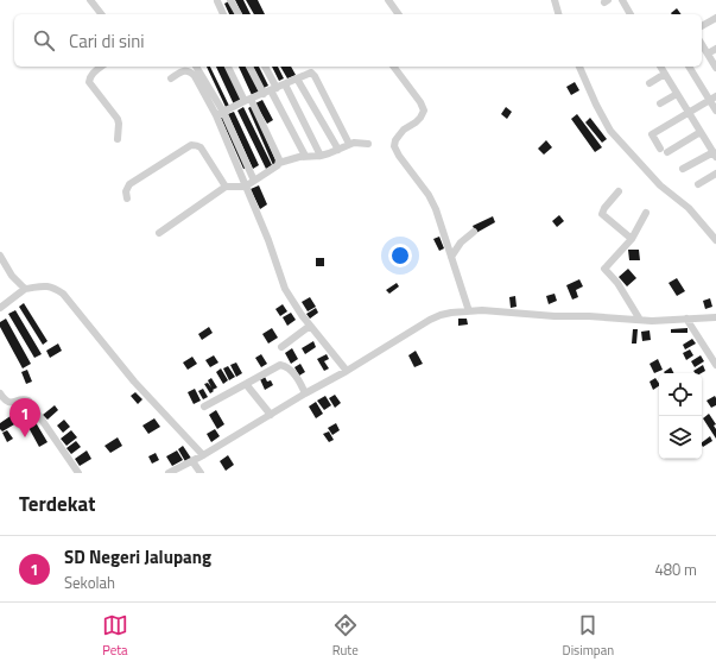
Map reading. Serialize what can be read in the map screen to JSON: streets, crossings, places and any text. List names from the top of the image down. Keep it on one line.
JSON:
{"page":{"search":"Cari di sini","pins":"1","heading":"Terdekat","list":[{"mark":"1","name":"SD Negeri Jalupang","note":"Sekolah","value":"480 m"}],"nav":["Peta","Rute","Disimpan"]}}
